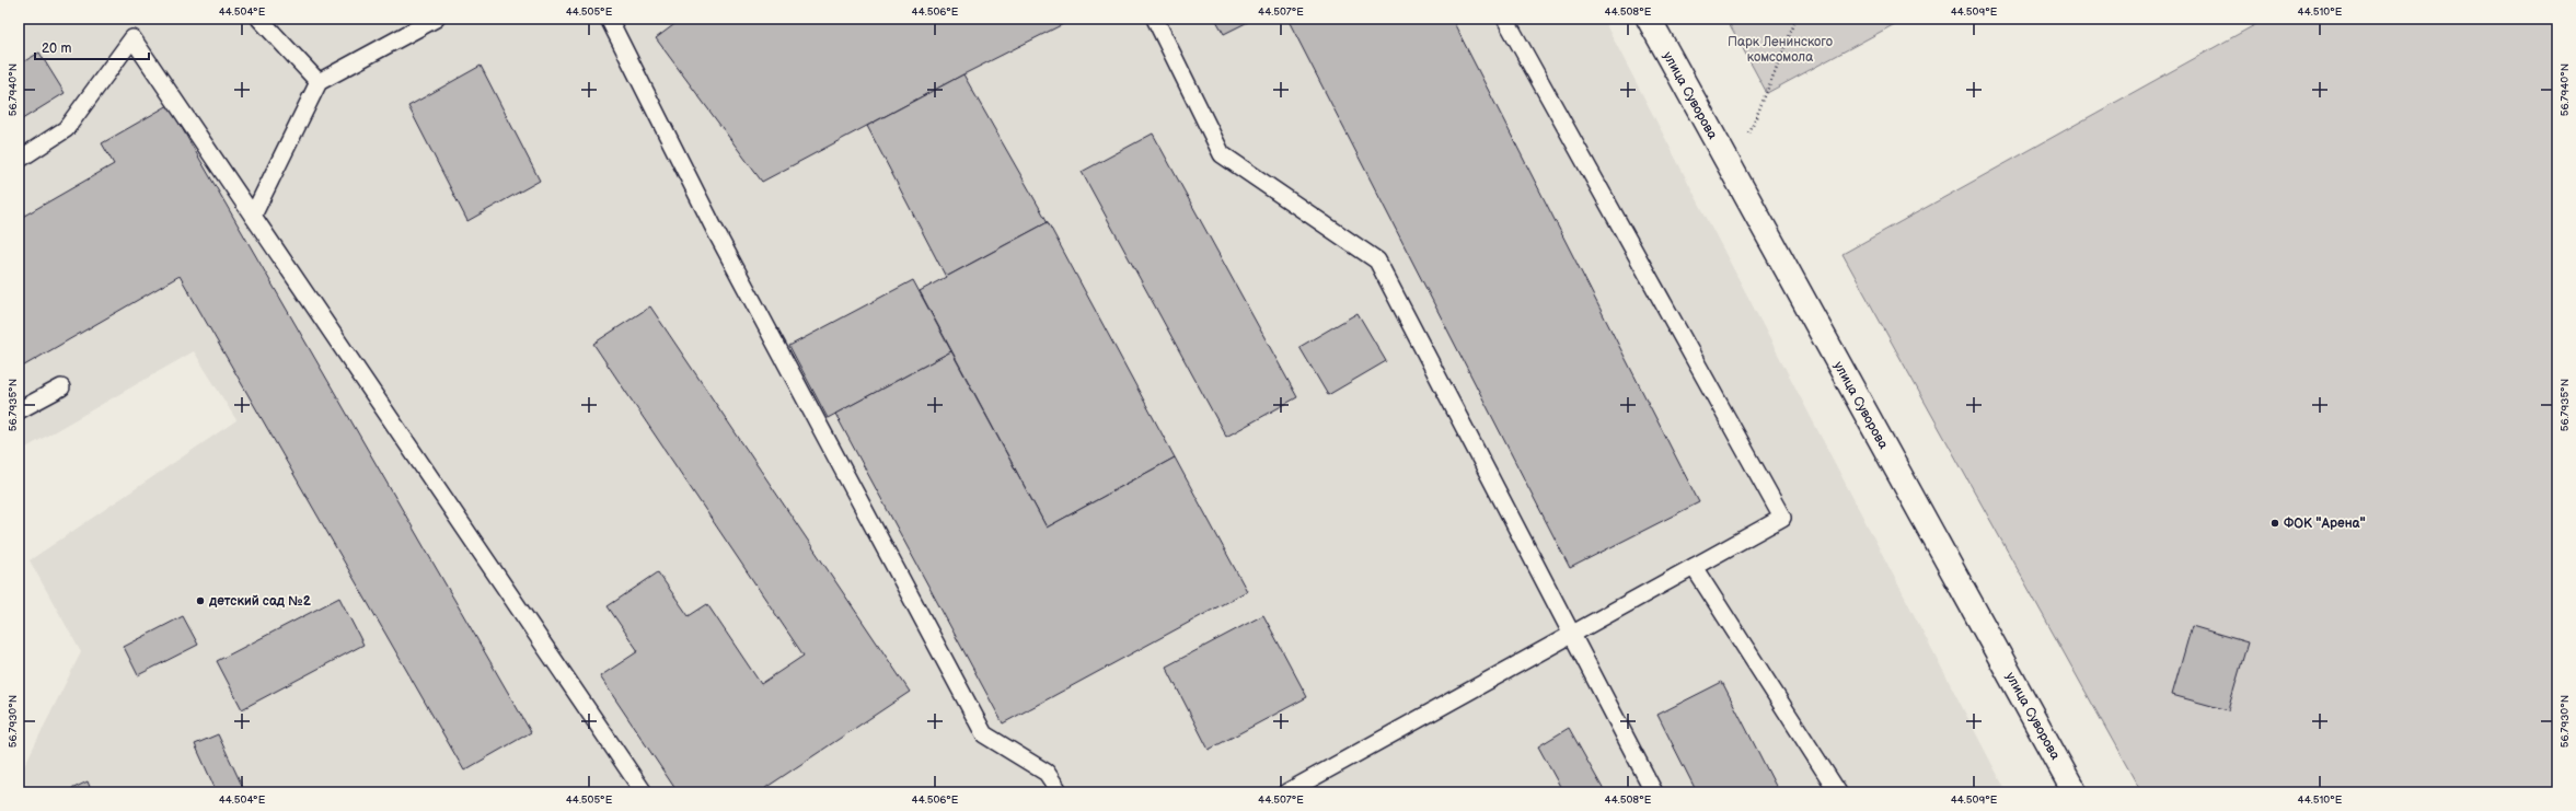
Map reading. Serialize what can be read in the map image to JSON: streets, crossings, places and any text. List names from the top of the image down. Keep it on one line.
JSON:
{"streets":{"street":["улица Суворова"]},"parks":["Парк Ленинского комсомола"],"places":["ФОК \"Арена\"","детский сад №2"],"scale_bar":"20 m","coordinates":["44.504°E","44.505°E","44.506°E","44.507°E","44.508°E","44.509°E","44.510°E","56.7940°N","56.7935°N","56.7930°N"]}
